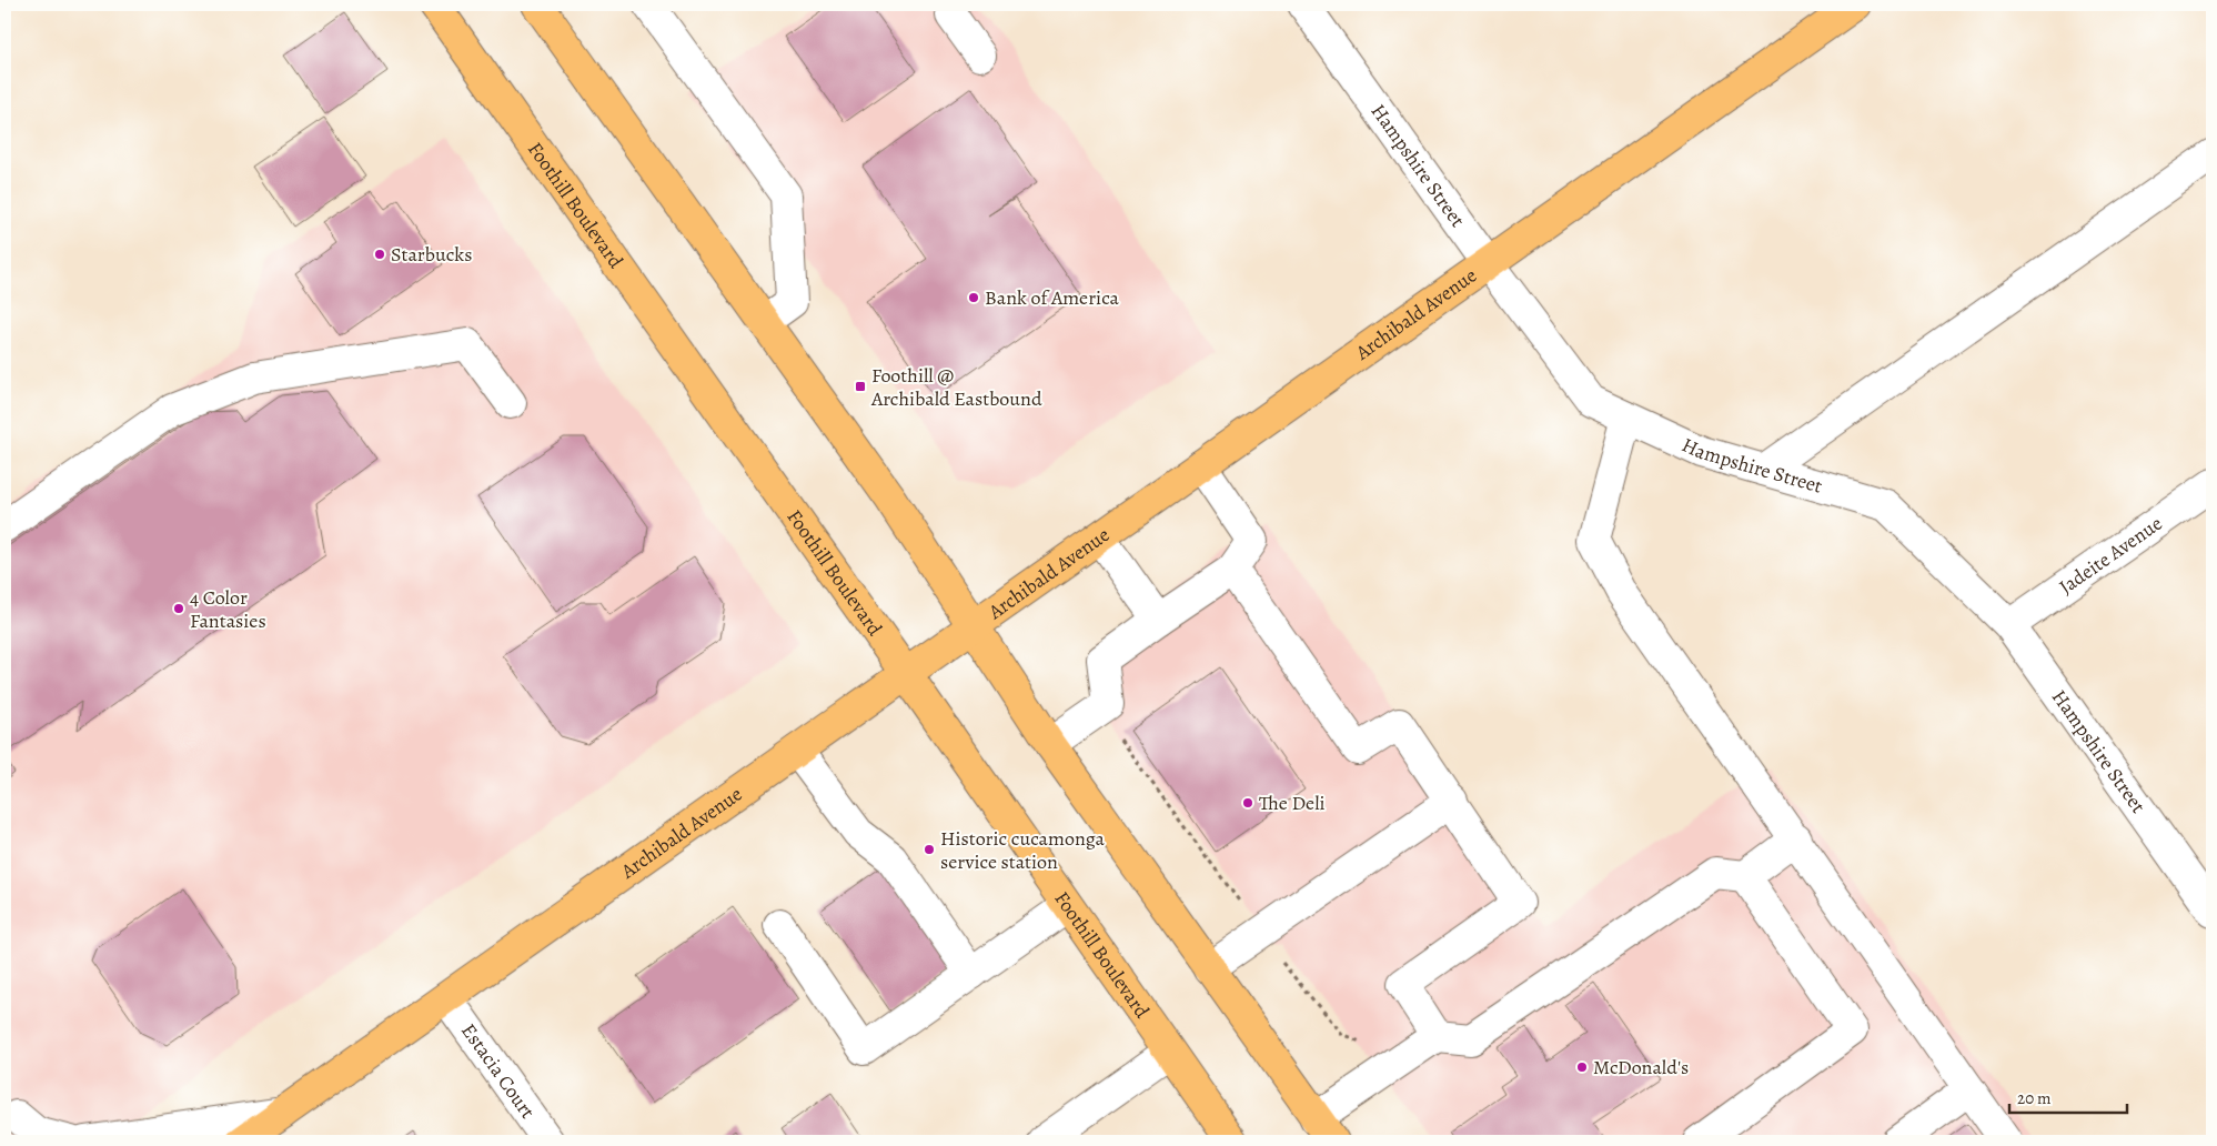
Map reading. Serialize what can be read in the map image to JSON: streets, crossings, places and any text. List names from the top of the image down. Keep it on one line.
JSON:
{"streets":{"main road":["Foothill Boulevard","Archibald Avenue"],"street":["Hampshire Street","Jadeite Avenue","Estacia Court"]},"crossings":[["Hampshire Street","Archibald Avenue"],["Hampshire Street","Jadeite Avenue"],["Foothill Boulevard","Archibald Avenue"],["Archibald Avenue","Estacia Court"]],"places":{"other":["Starbucks","Bank of America","4 Color Fantasies","The Deli","Historic cucamonga service station","McDonald's"],"transit":["Foothill @ Archibald Eastbound"]},"scale_bar":"20 m"}
